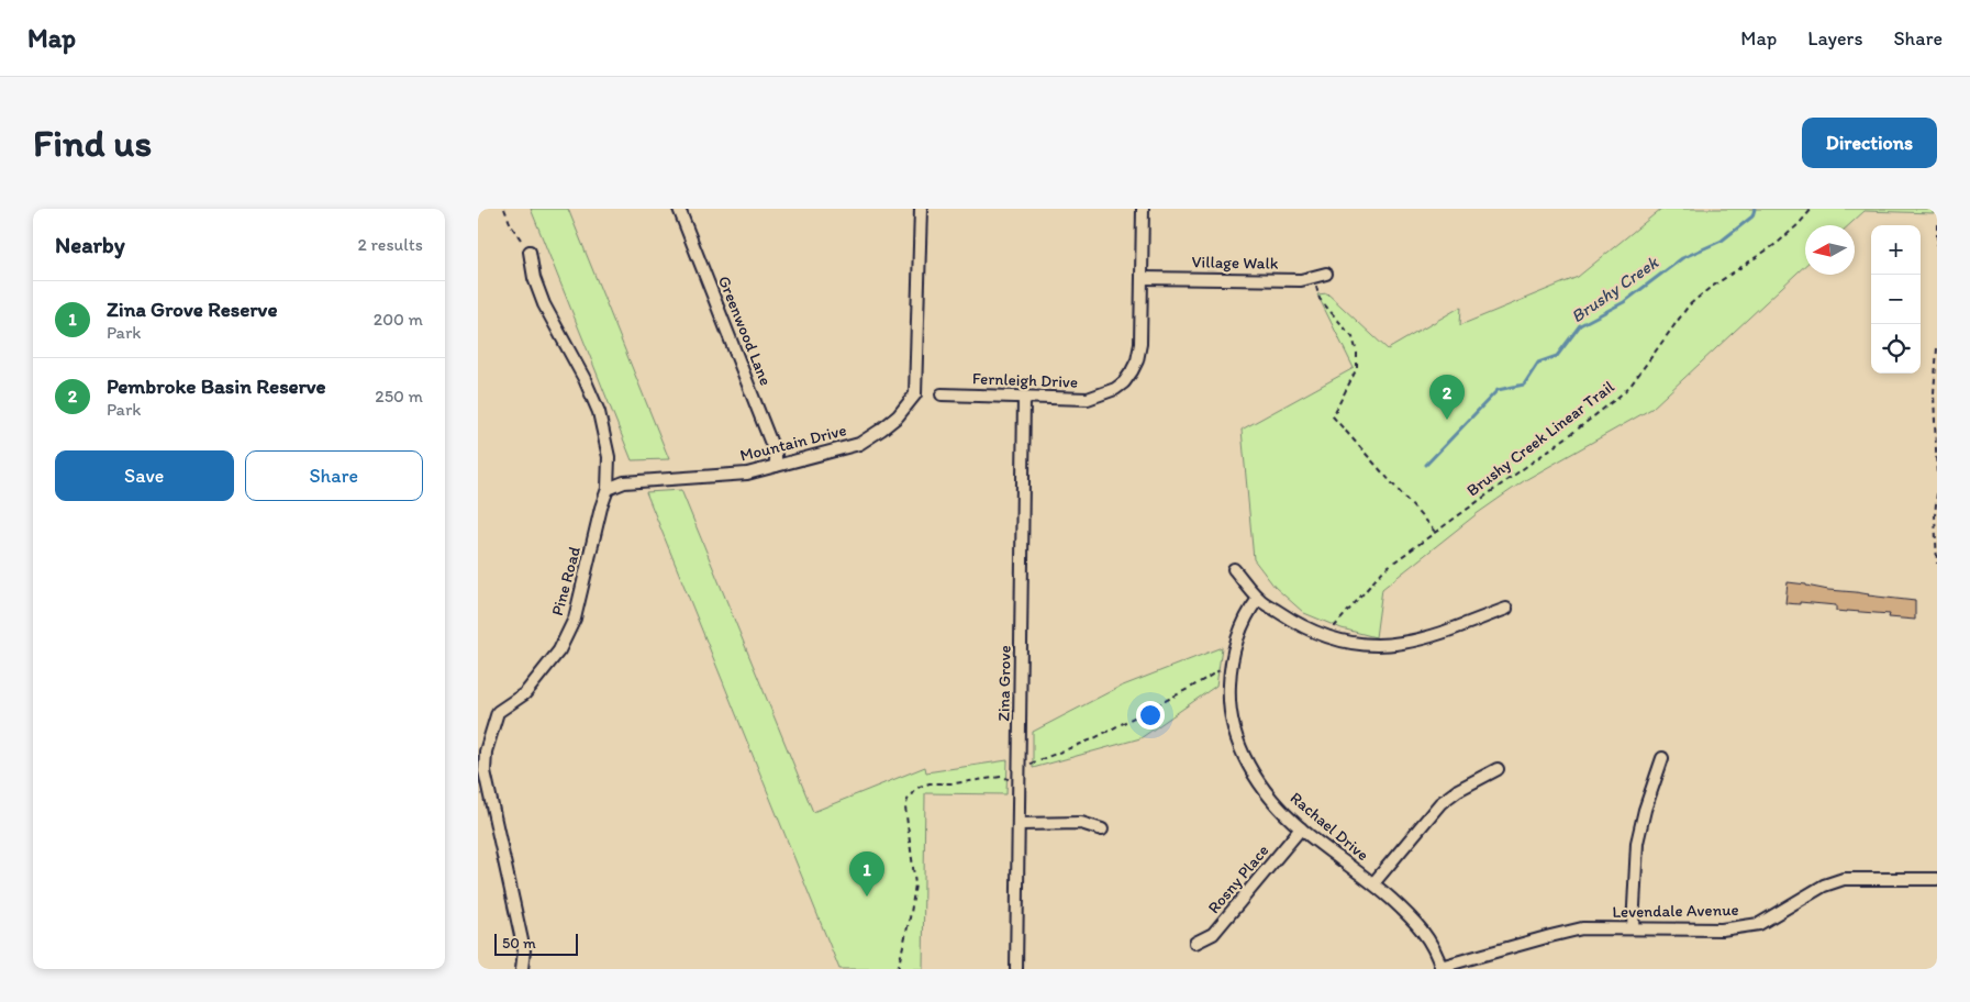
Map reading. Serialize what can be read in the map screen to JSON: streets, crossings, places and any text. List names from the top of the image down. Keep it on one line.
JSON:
{"streets":{"street":["Village Walk","Greenwood Lane","Fernleigh Drive","Mountain Drive","Pine Road","Zina Grove","Rachael Drive","Rosny Place","Levendale Avenue"],"path":["Brushy Creek Linear Trail"]},"crossings":[["Village Walk","Fernleigh Drive"],["Greenwood Lane","Mountain Drive"],["Fernleigh Drive","Zina Grove"],["Mountain Drive","Pine Road"],["Rachael Drive","Rosny Place"],["Rachael Drive","Levendale Avenue"]],"water":["Brushy Creek"],"scale_bar":"50 m","north":"left","page":{"header":"Map","nav":["Map","Layers","Share"],"buttons":["Directions",["Save","Share"]],"title":"Find us","heading":["Nearby","2 results"],"map_buttons":["+","−"],"list":[{"mark":"1","name":"Zina Grove Reserve","note":"Park","value":"200 m"},{"mark":"2","name":"Pembroke Basin Reserve","note":"Park","value":"250 m"}],"pins":["2","1"],"scale":"50 m"}}
